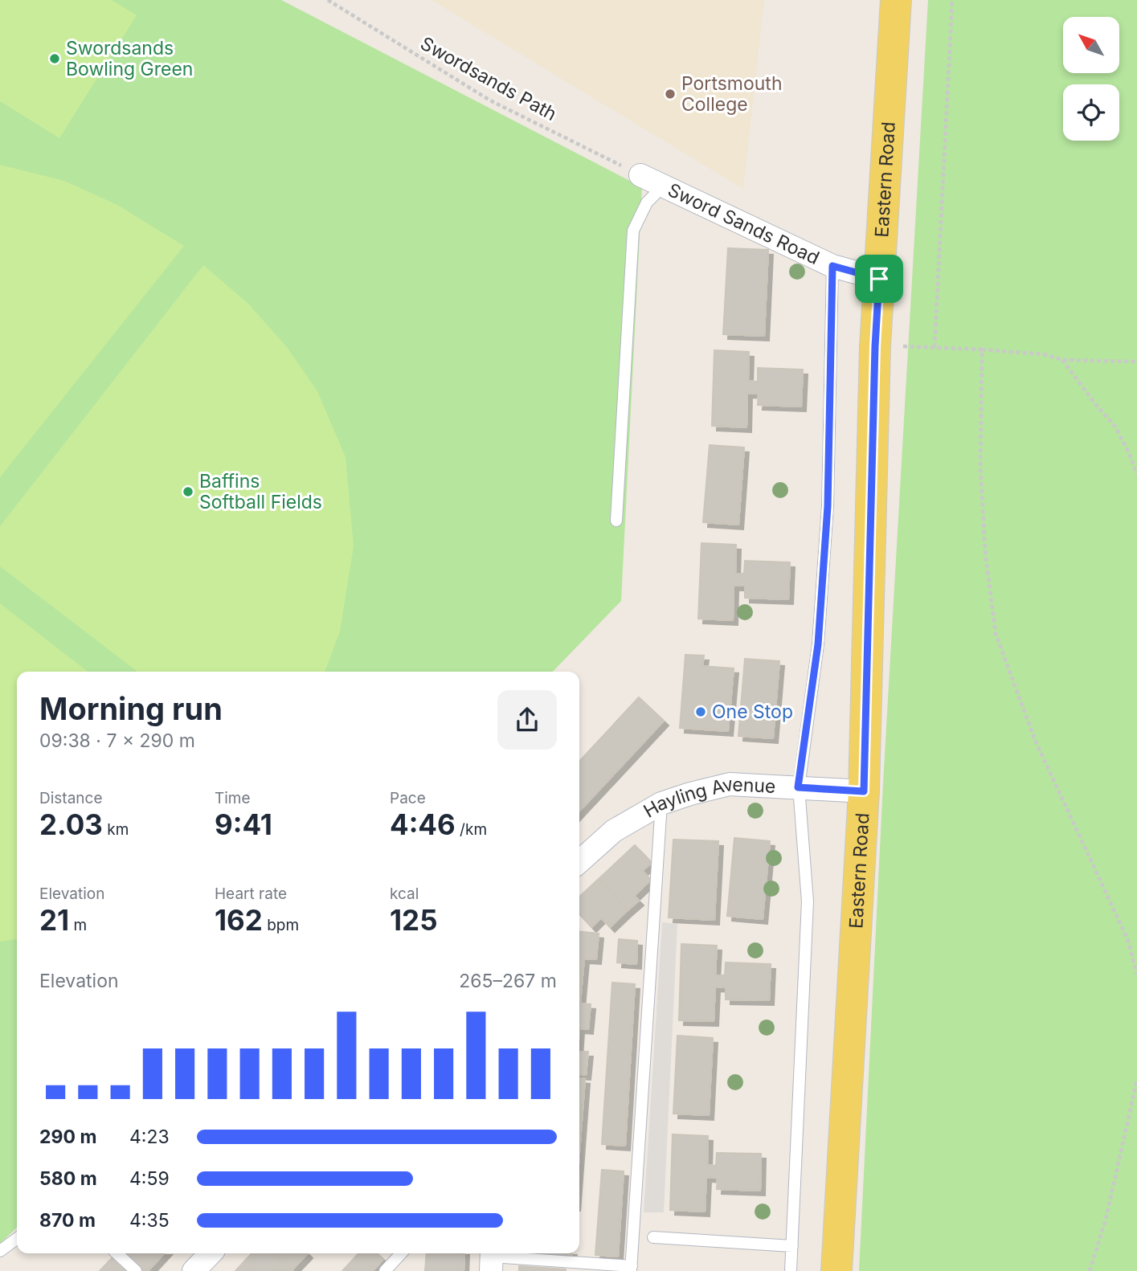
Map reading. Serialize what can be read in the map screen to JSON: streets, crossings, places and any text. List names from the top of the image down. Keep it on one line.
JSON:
{"streets":{"main road":["Eastern Road"],"street":["Sword Sands Road","Hayling Avenue"],"path":["Swordsands Path"]},"crossings":[["Swordsands Path","Sword Sands Road"],["Eastern Road","Sword Sands Road"],["Eastern Road","Hayling Avenue"]],"places":["Swordsands Bowling Green","Portsmouth College","Baffins Softball Fields","One Stop"],"north":"top left","page":{"heading":["Morning run","09:38 · 7 × 290 m"],"stats":[["Distance","2.03 km"],["Time","9:41"],["Pace","4:46 /km"],["Elevation","21 m"],["Heart rate","162 bpm"],["kcal","125"]],"chart":["Elevation","265–267 m"],"list":[{"name":"290 m","note":"4:23"},{"name":"580 m","note":"4:59"},{"name":"870 m","note":"4:35"}]}}
